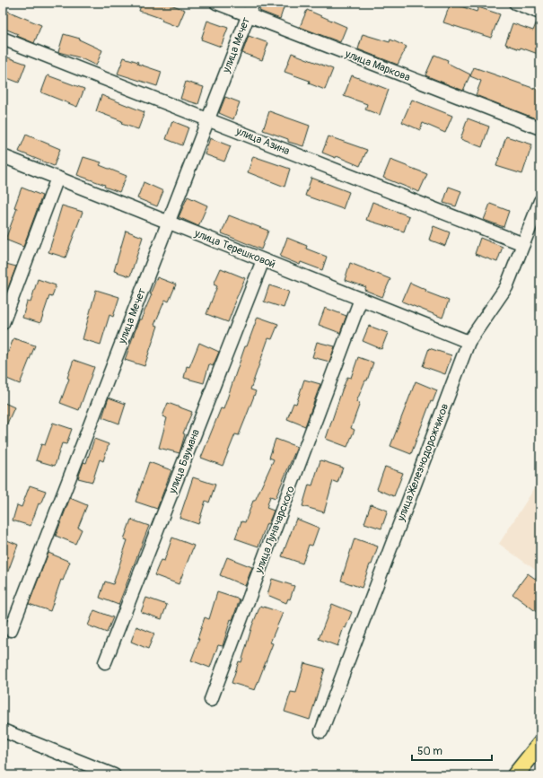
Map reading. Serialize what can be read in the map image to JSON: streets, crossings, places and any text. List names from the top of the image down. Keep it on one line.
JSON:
{"streets":{"street":["улица Мечет","улица Маркова","улица Азина","улица Терешковой","улица Баумана","улица Железнодорожников","улица Луначарского"]},"crossings":[["улица Мечет","улица Маркова"],["улица Мечет","улица Азина"],["улица Мечет","улица Терешковой"],["улица Азина","улица Железнодорожников"],["улица Терешковой","улица Баумана"],["улица Терешковой","улица Железнодорожников"],["улица Терешковой","улица Луначарского"]],"scale_bar":"50 m"}
